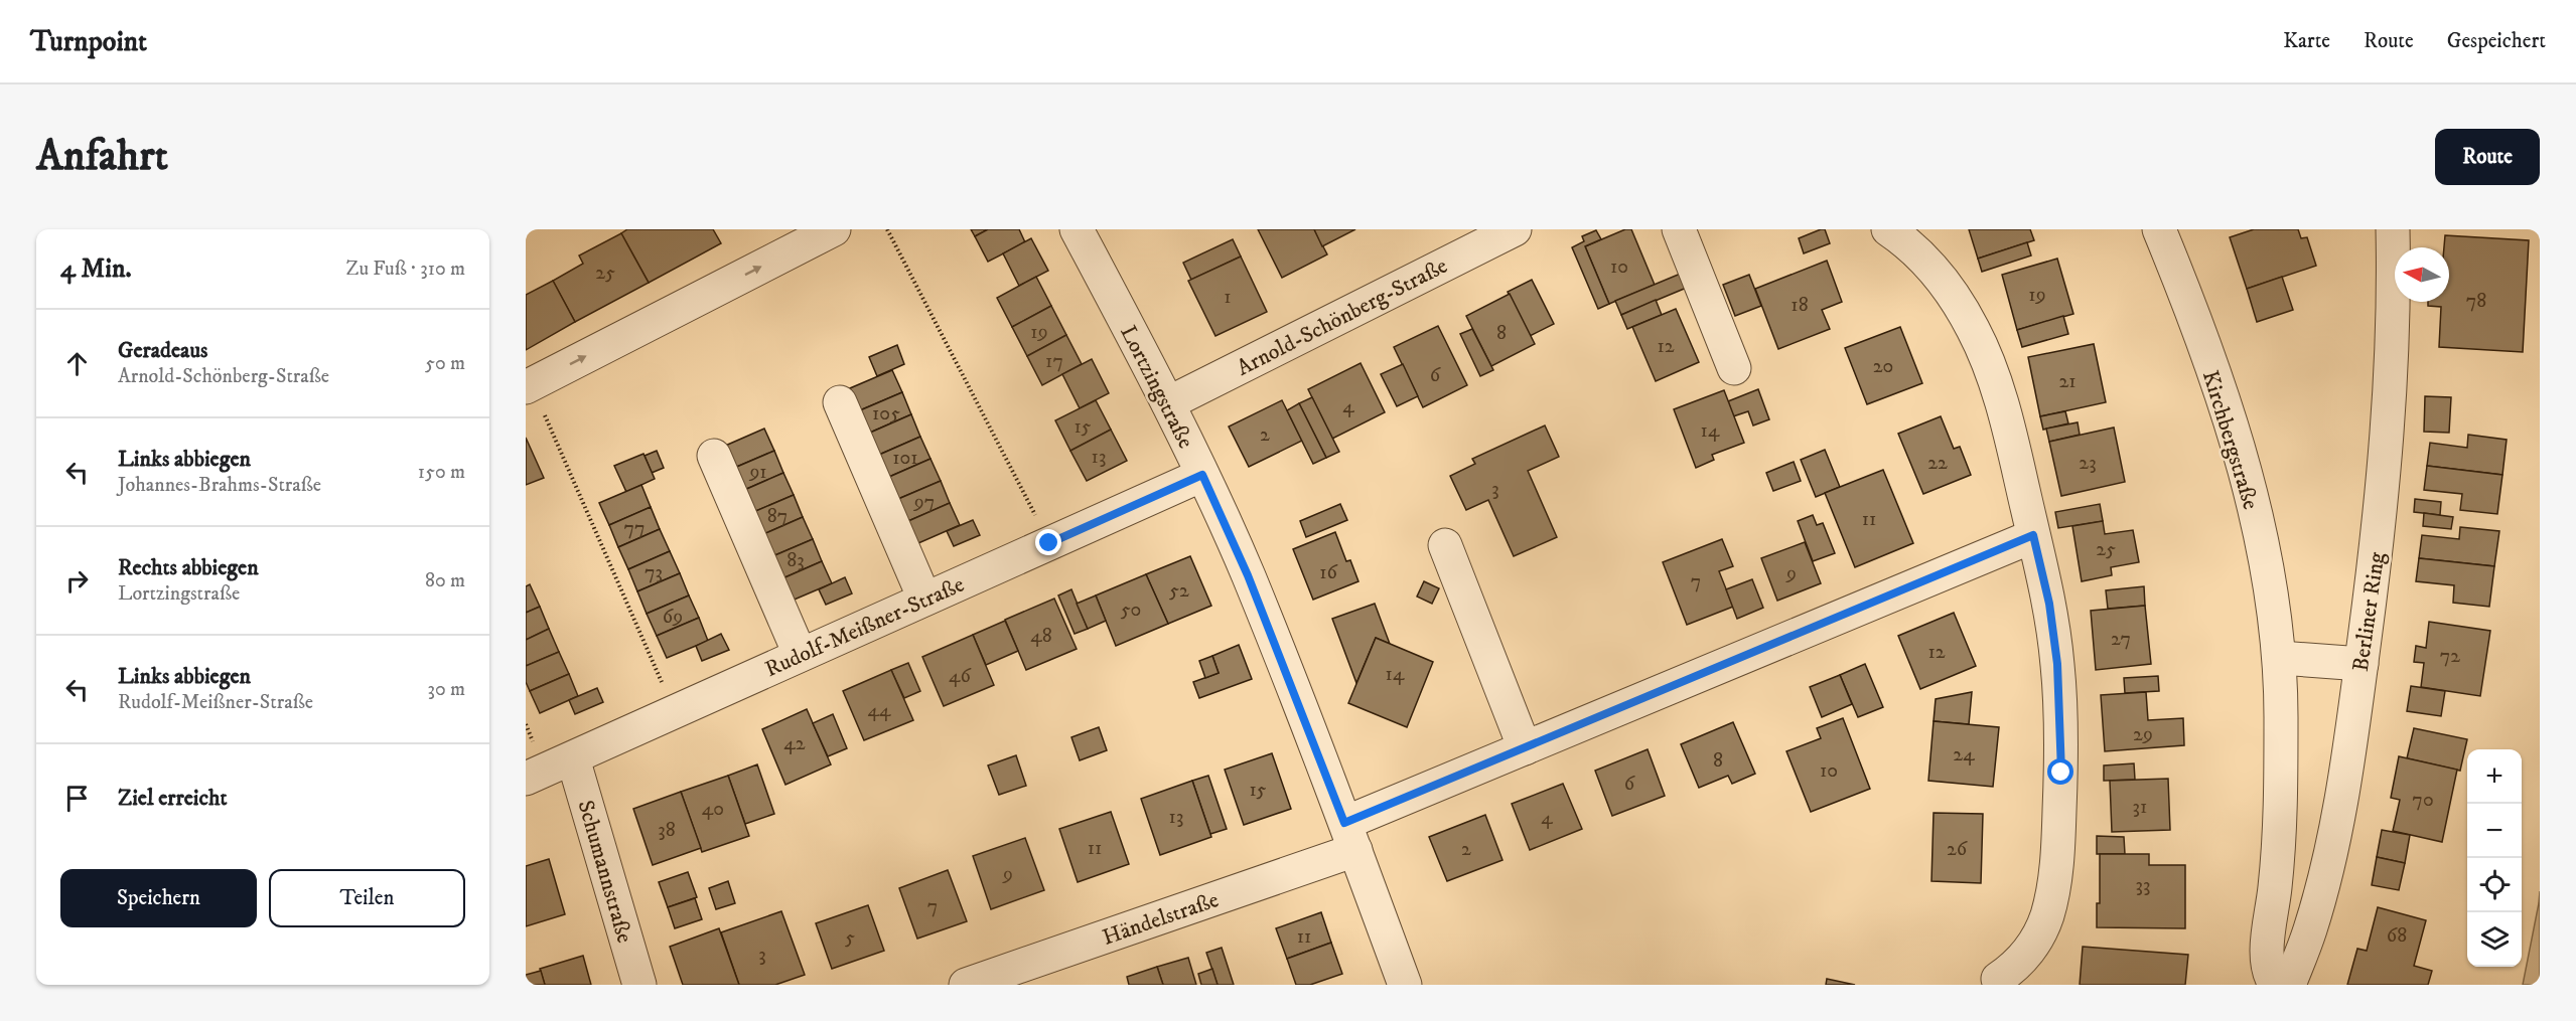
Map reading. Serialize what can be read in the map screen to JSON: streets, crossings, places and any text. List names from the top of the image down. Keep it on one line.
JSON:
{"streets":{"street":["Arnold-Schönberg-Straße","Lortzingstraße","Kirchbergstraße","Berliner Ring","Rudolf-Meißner-Straße","Schumannstraße","Händelstraße"]},"crossings":[["Arnold-Schönberg-Straße","Lortzingstraße"],["Lortzingstraße","Rudolf-Meißner-Straße"],["Lortzingstraße","Händelstraße"],["Rudolf-Meißner-Straße","Schumannstraße"]],"house_numbers":["10","25","19","1","78","18","19","8","12","17","20","6","21","4","105","15","14","2","13","101","22","23","91","3","97","87","11","77","25","83","73","16","9","7","52","50","69","48","27","12","72","14","46","44","29","42","24","8","10","6","15","70","31","40","13","4","38","11","2","26","9","33","7","68","11","5","3"],"north":"left","page":{"header":"Turnpoint","nav":["Karte","Route","Gespeichert"],"buttons":["Route",["Speichern","Teilen"]],"title":"Anfahrt","heading":["4 Min.","Zu Fuß · 310 m"],"list":[["Geradeaus","Arnold-Schönberg-Straße","50 m"],["Links abbiegen","Johannes-Brahms-Straße","150 m"],["Rechts abbiegen","Lortzingstraße","80 m"],["Links abbiegen","Rudolf-Meißner-Straße","30 m"],"Ziel erreicht"],"map_buttons":["+","−"]}}
